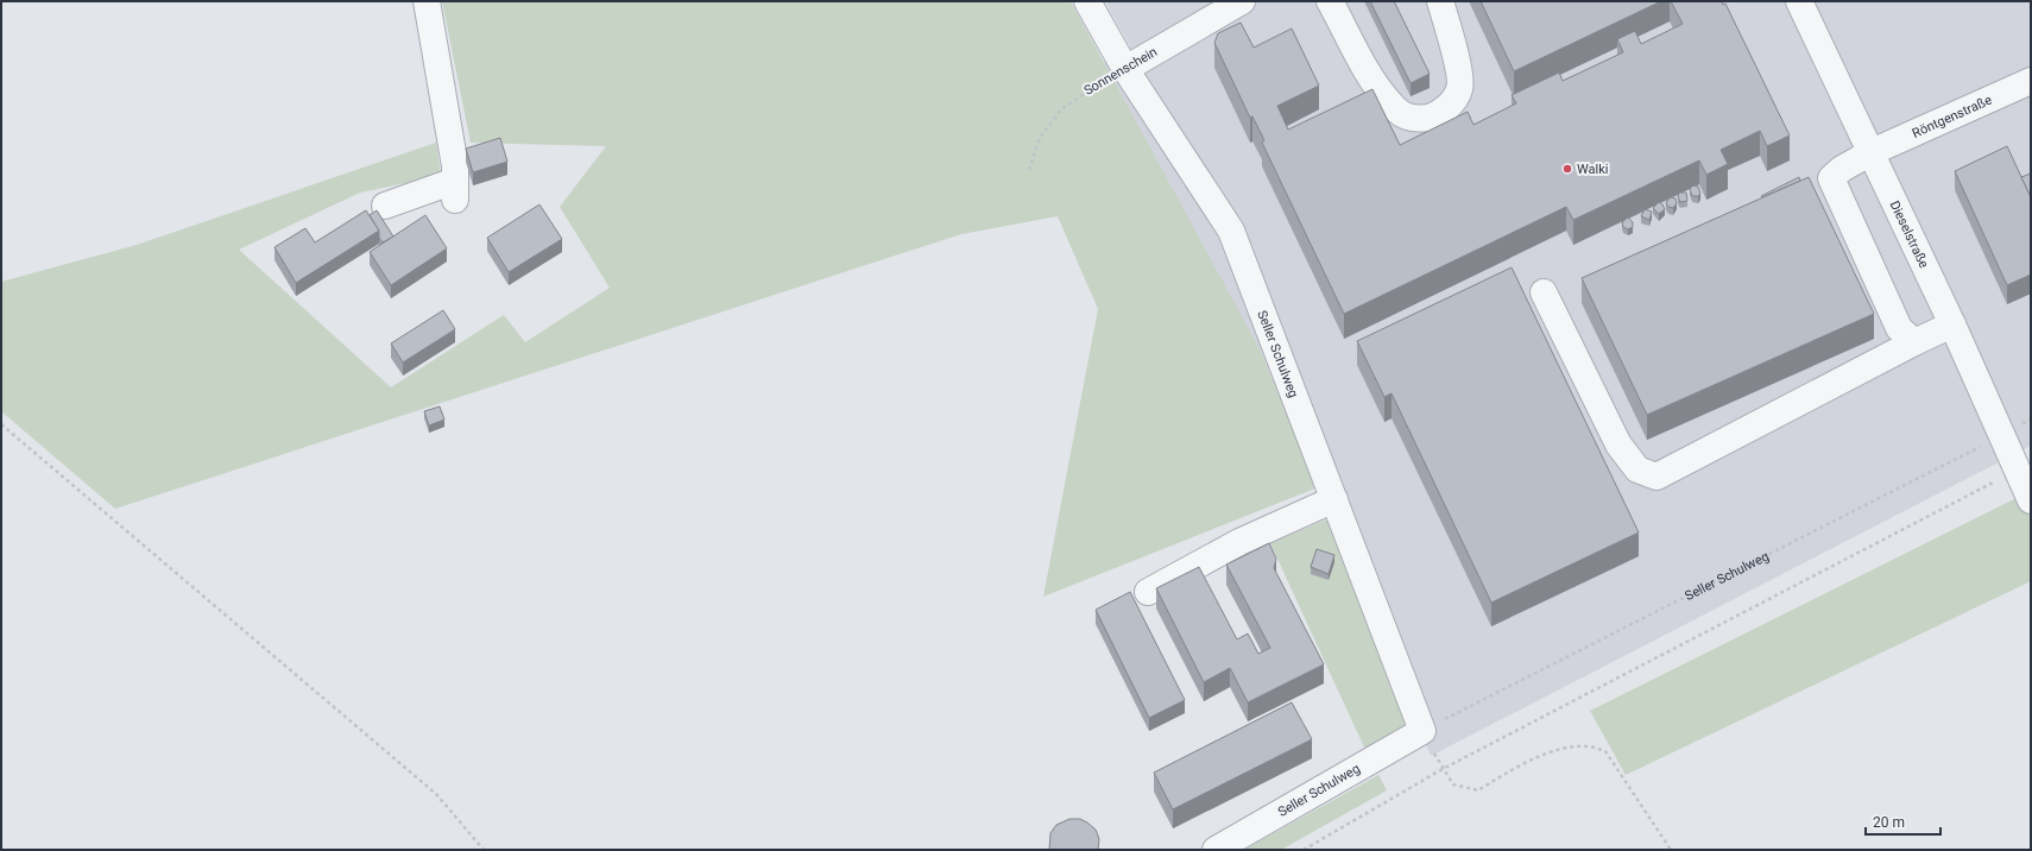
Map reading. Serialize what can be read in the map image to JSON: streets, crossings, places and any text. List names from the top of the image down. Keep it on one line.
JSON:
{"streets":{"street":["Sonnenschein","Röntgenstraße","Dieselstraße","Seller Schulweg"]},"crossings":[["Sonnenschein","Seller Schulweg"],["Röntgenstraße","Dieselstraße"],["Dieselstraße","Seller Schulweg"]],"places":["Walki"],"scale_bar":"20 m"}
